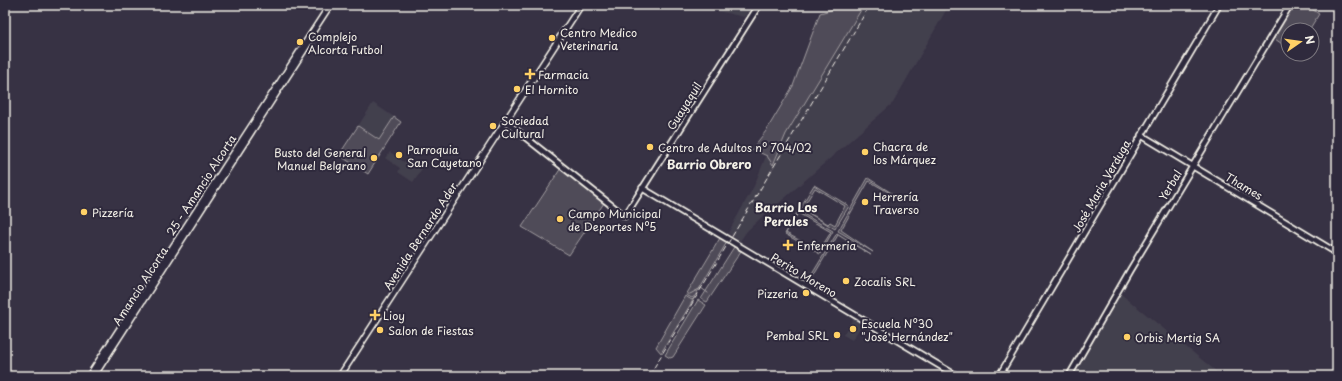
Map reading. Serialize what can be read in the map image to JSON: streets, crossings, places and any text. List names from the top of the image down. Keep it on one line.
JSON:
{"streets":{"main road":["25 - Amancio Alcorta","Avenida Bernardo Ader","Amancio Alcorta"],"street":["Guayaquil","Yerbal","José Maria Verduga","Thames","Perito Moreno"]},"crossings":[["Guayaquil","Avenida Bernardo Ader"],["Guayaquil","Perito Moreno"],["Yerbal","Thames"],["José Maria Verduga","Thames"]],"districts":["Barrio Obrero","Barrio Los Perales"],"places":{"other":["Centro Medico Veterinaria","Complejo Alcorta Futbol","El Hornito","Sociedad Cultural","Centro de Adultos nº 704/02","Chacra de los Márquez","Parroquia San Cayetano","Busto del General Manuel Belgrano","Herrería Traverso","Pizzería","Campo Municipal de Deportes Nº5","Zocalis SRL","Pizzeria","Escuela Nº30 \"José Hernández\"","Salon de Fiestas","Pembal SRL","Orbis Mertig SA"],"health":["Farmacia","Enfermeria","Lioy"]},"north":"right"}
